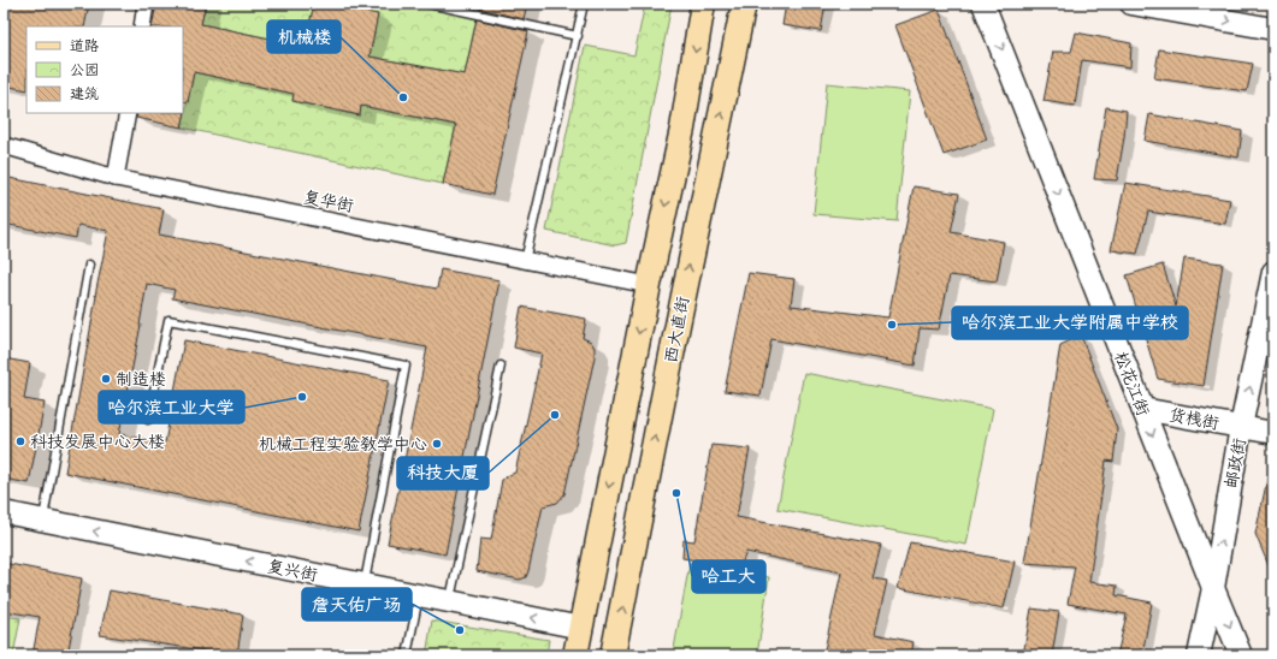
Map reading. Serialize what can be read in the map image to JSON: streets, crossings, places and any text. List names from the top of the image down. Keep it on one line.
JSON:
{"streets":{"main road":["西大直街"],"street":["复华街","松花江街","货栈街","邮政街","复兴街"]},"crossings":[["松花江街","货栈街"],["松花江街","邮政街"],["货栈街","邮政街"]],"one_way":["松花江街","邮政街","复兴街"],"places":["机械楼","哈尔滨工业大学附属中学校","制造楼","哈尔滨工业大学","科技大厦","科技发展中心大楼","机械工程实验教学中心","哈工大","詹天佑广场"],"legend":["道路","公园","建筑"]}
